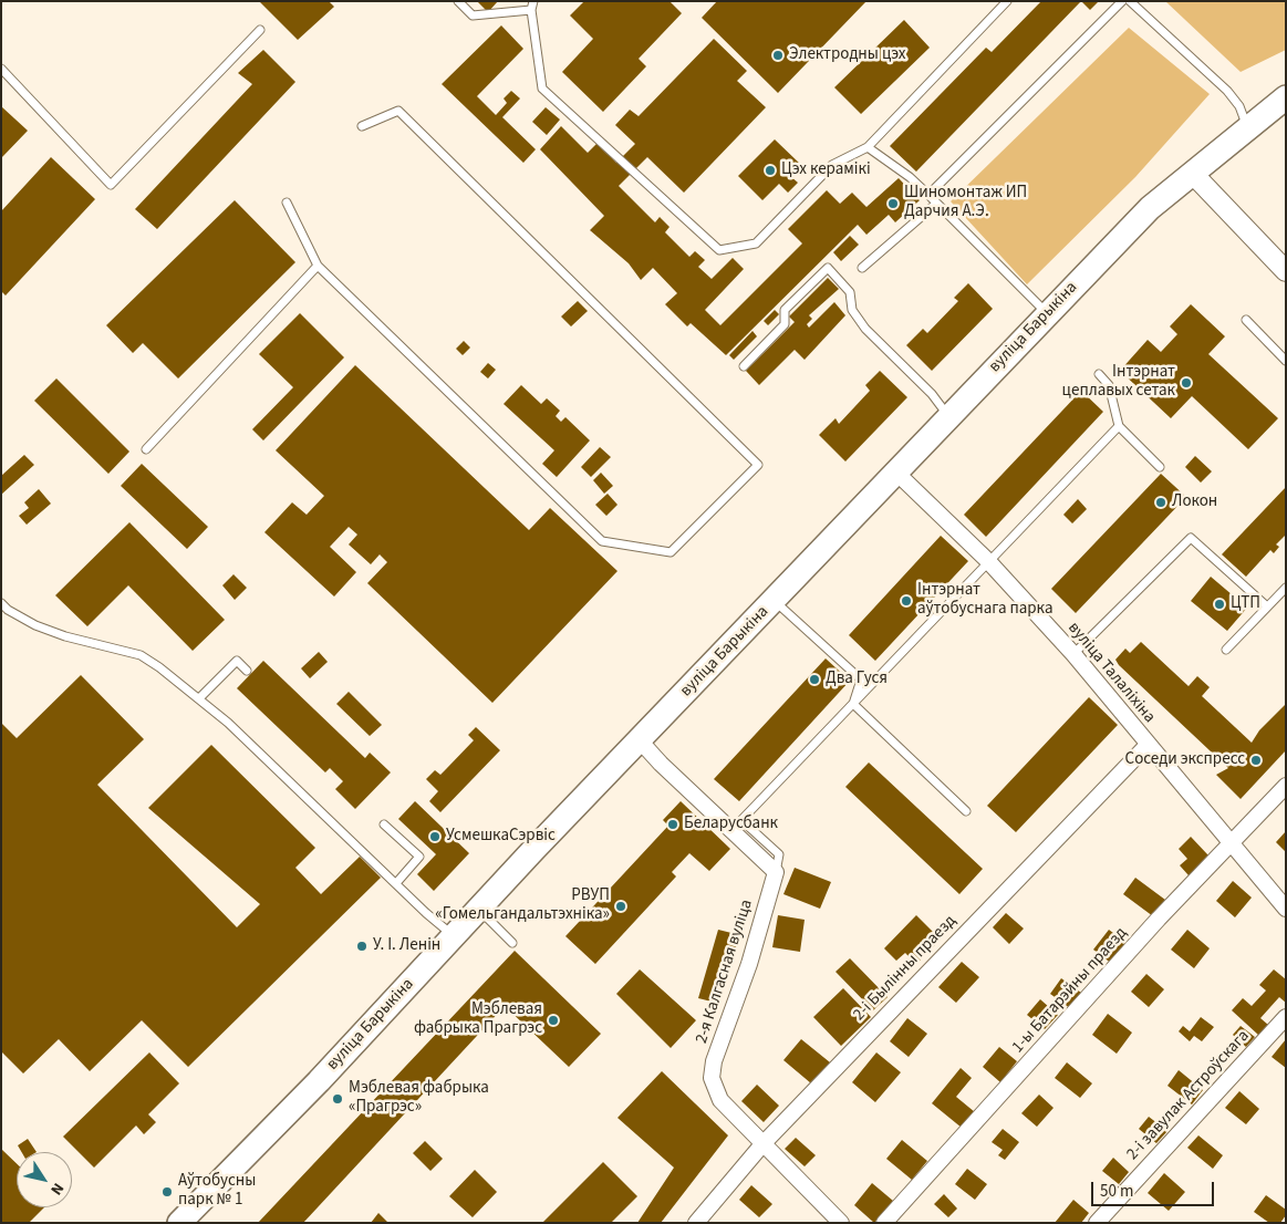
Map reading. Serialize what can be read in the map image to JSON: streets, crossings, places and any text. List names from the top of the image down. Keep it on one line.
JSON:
{"streets":{"main road":["вуліца Барыкіна"],"street":["вуліца Талаліхіна","2-і Былінны праезд","2-я Калгасная вуліца","1-ы Батарэйны праезд","2-і завулак Астроўскага"]},"crossings":[["вуліца Барыкіна","вуліца Талаліхіна"],["вуліца Талаліхіна","2-і Былінны праезд"],["вуліца Талаліхіна","1-ы Батарэйны праезд"],["2-і Былінны праезд","2-я Калгасная вуліца"]],"places":["Электродны цэх","Цэх керамікі","Шиномонтаж ИП Дарчия А.Э.","Інтэрнат цеплавых сетак","Локон","Інтэрнат аўтобуснага парка","ЦТП","Два Гуся","Соседи экспресс","Беларусбанк","УсмешкаСэрвіс","РВУП «Гомельгандальтэхніка»","У. І. Ленін","Мэблевая фабрыка Прагрэс","Мэблевая фабрыка «Прагрэс»","Аўтобусны парк № 1"],"scale_bar":"50 m","north":"bottom right"}
